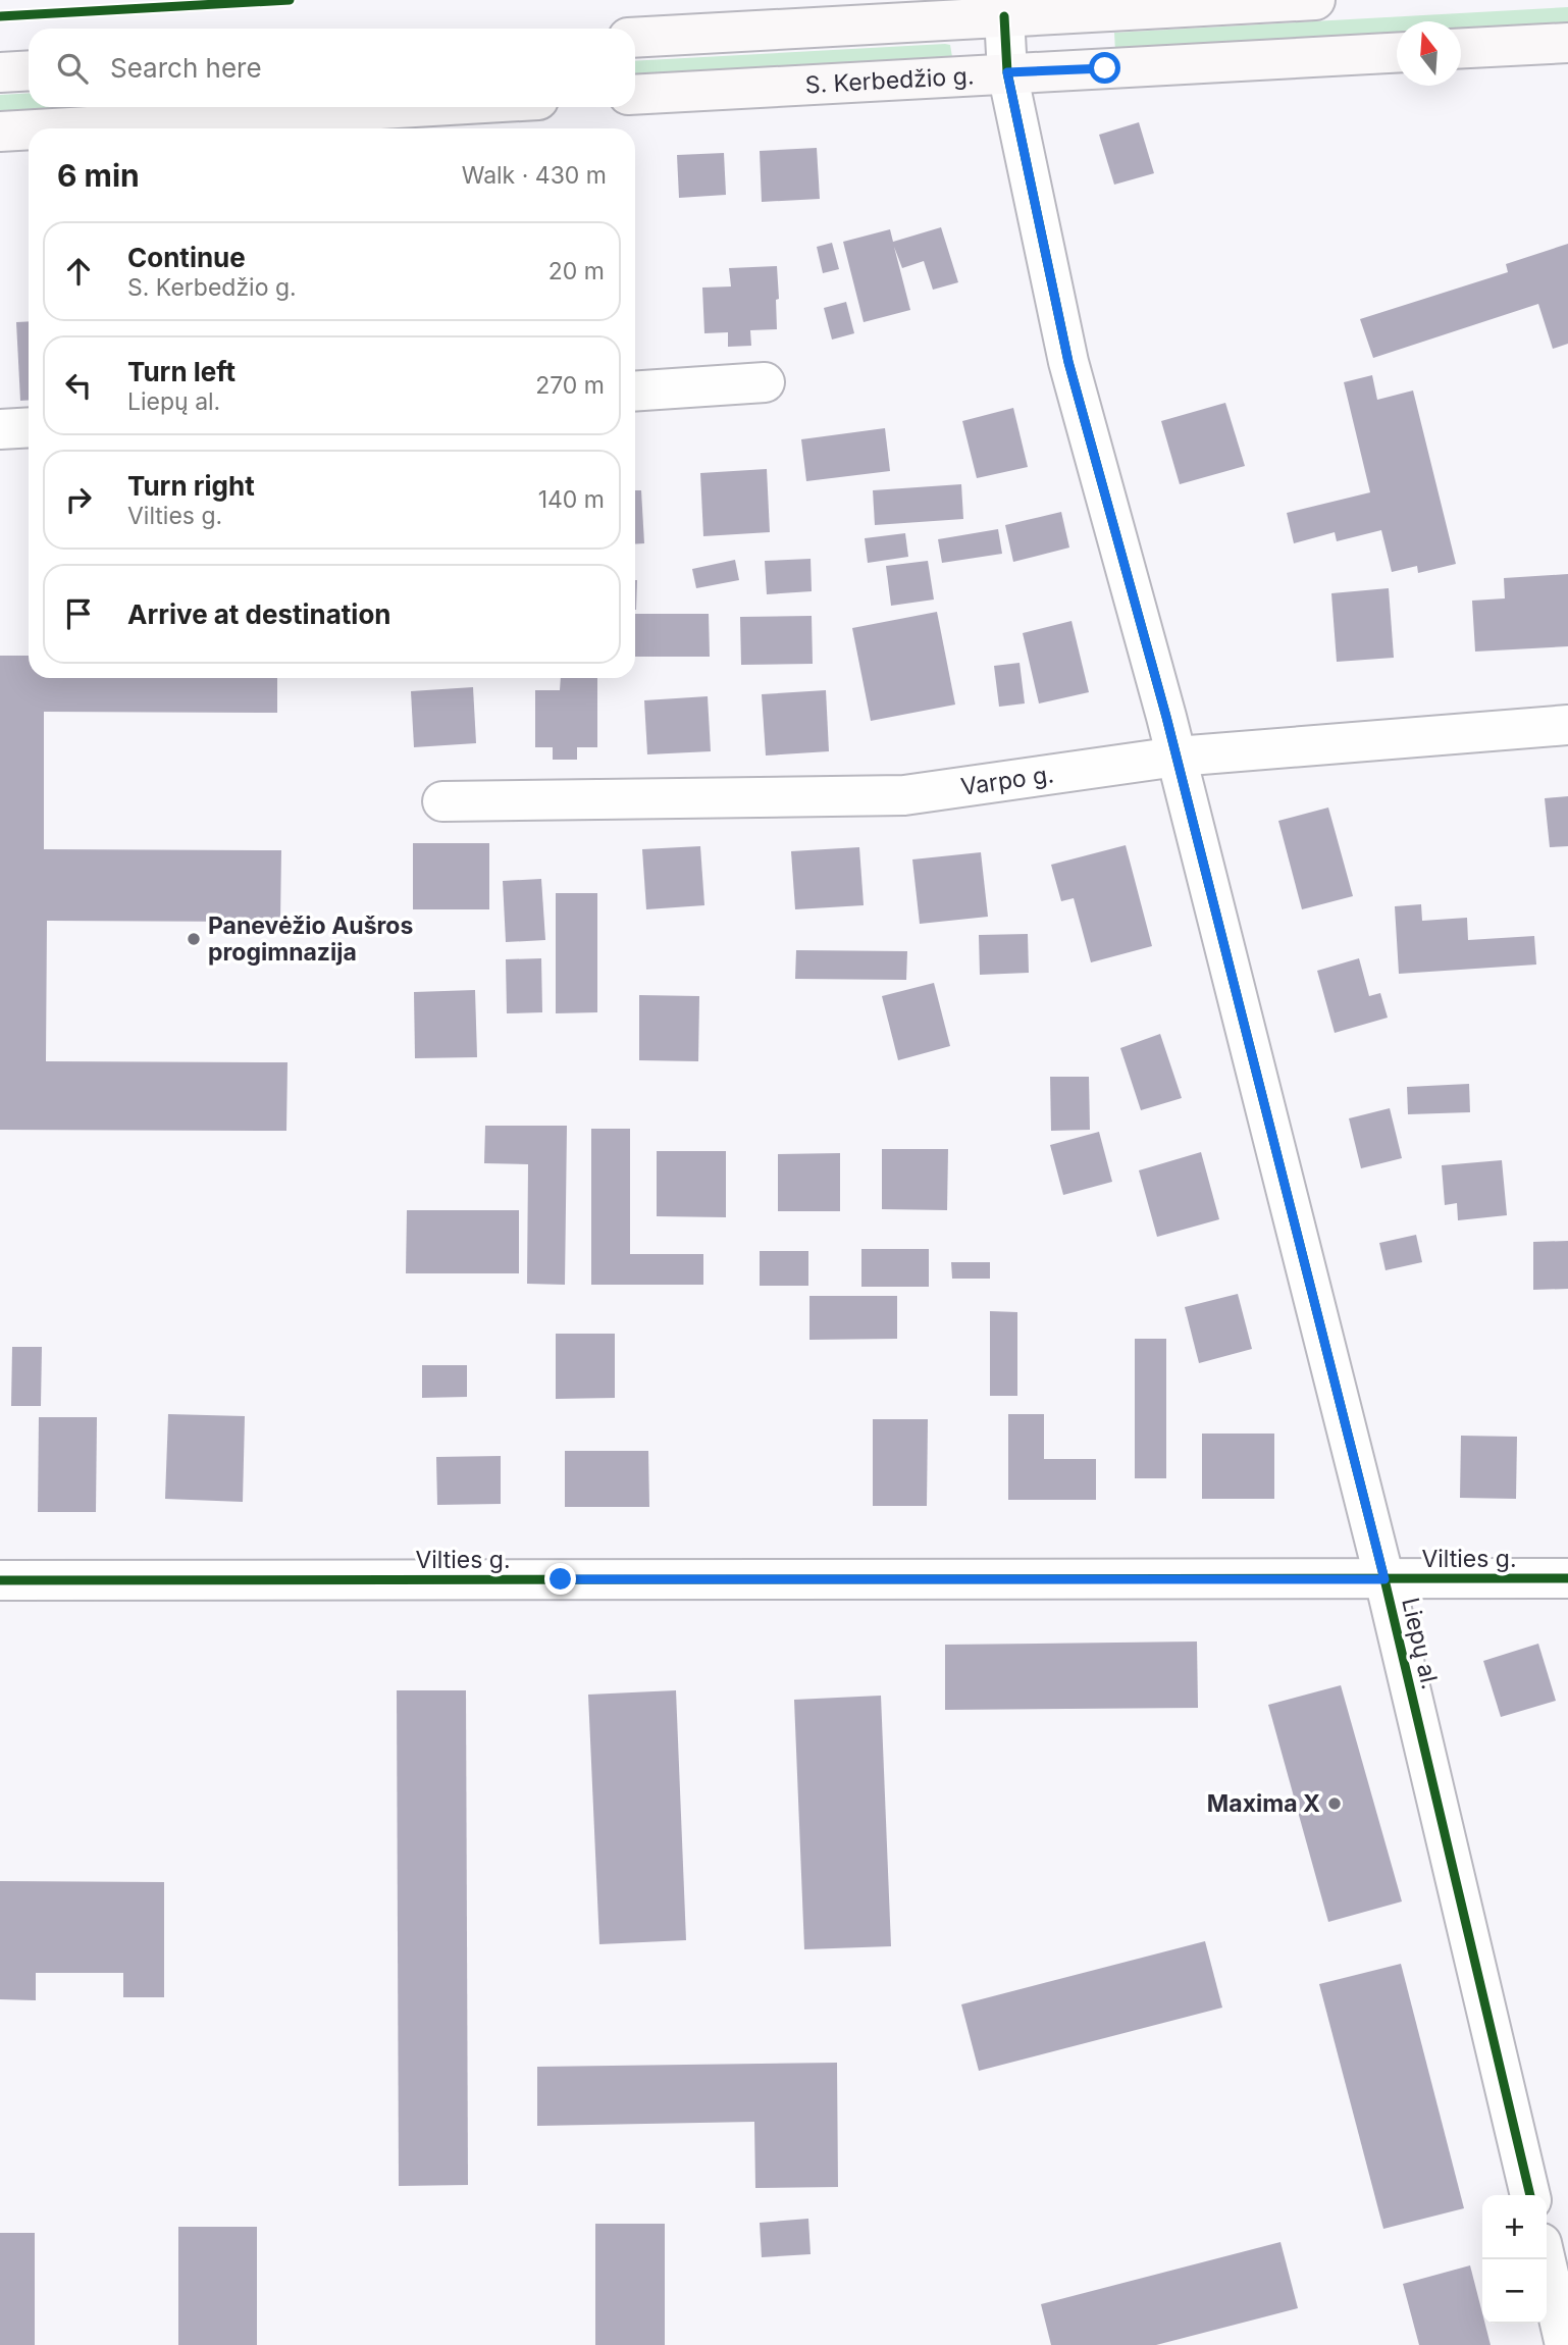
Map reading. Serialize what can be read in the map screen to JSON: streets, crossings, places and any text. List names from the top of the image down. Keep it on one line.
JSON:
{"streets":{"main road":["S. Kerbedžio g."],"street":["Varpo g.","Vilties g.","Liepų al."]},"crossings":[["S. Kerbedžio g.","Liepų al."],["Varpo g.","Liepų al."],["Vilties g.","Liepų al."]],"places":["Panevėžio Aušros progimnazija","Maxima X"],"north":"top","page":{"search":"Search here","heading":["6 min","Walk · 430 m"],"list":[["Continue","S. Kerbedžio g.","20 m"],["Turn left","Liepų al.","270 m"],["Turn right","Vilties g.","140 m"],"Arrive at destination"],"map_buttons":["+","−"]}}
